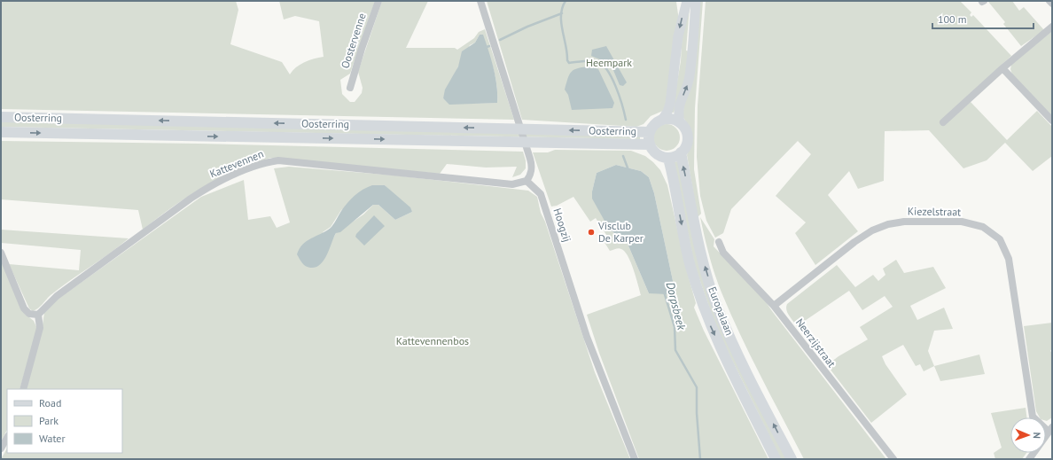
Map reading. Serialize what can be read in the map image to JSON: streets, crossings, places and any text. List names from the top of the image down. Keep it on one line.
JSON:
{"streets":{"highway":["Oosterring","Europalaan"],"street":["Oostervenne","Kattevennen","Kiezelstraat","Hoogzij","Neerzijstraat"]},"crossings":[["Oosterring","Europalaan"],["Kattevennen","Hoogzij"],["Kiezelstraat","Neerzijstraat"]],"water":["Dorpsbeek"],"parks":["Heempark","Kattevennenbos"],"places":["Visclub De Karper"],"legend":["Road","Park","Water"],"scale_bar":"100 m","north":"right"}
